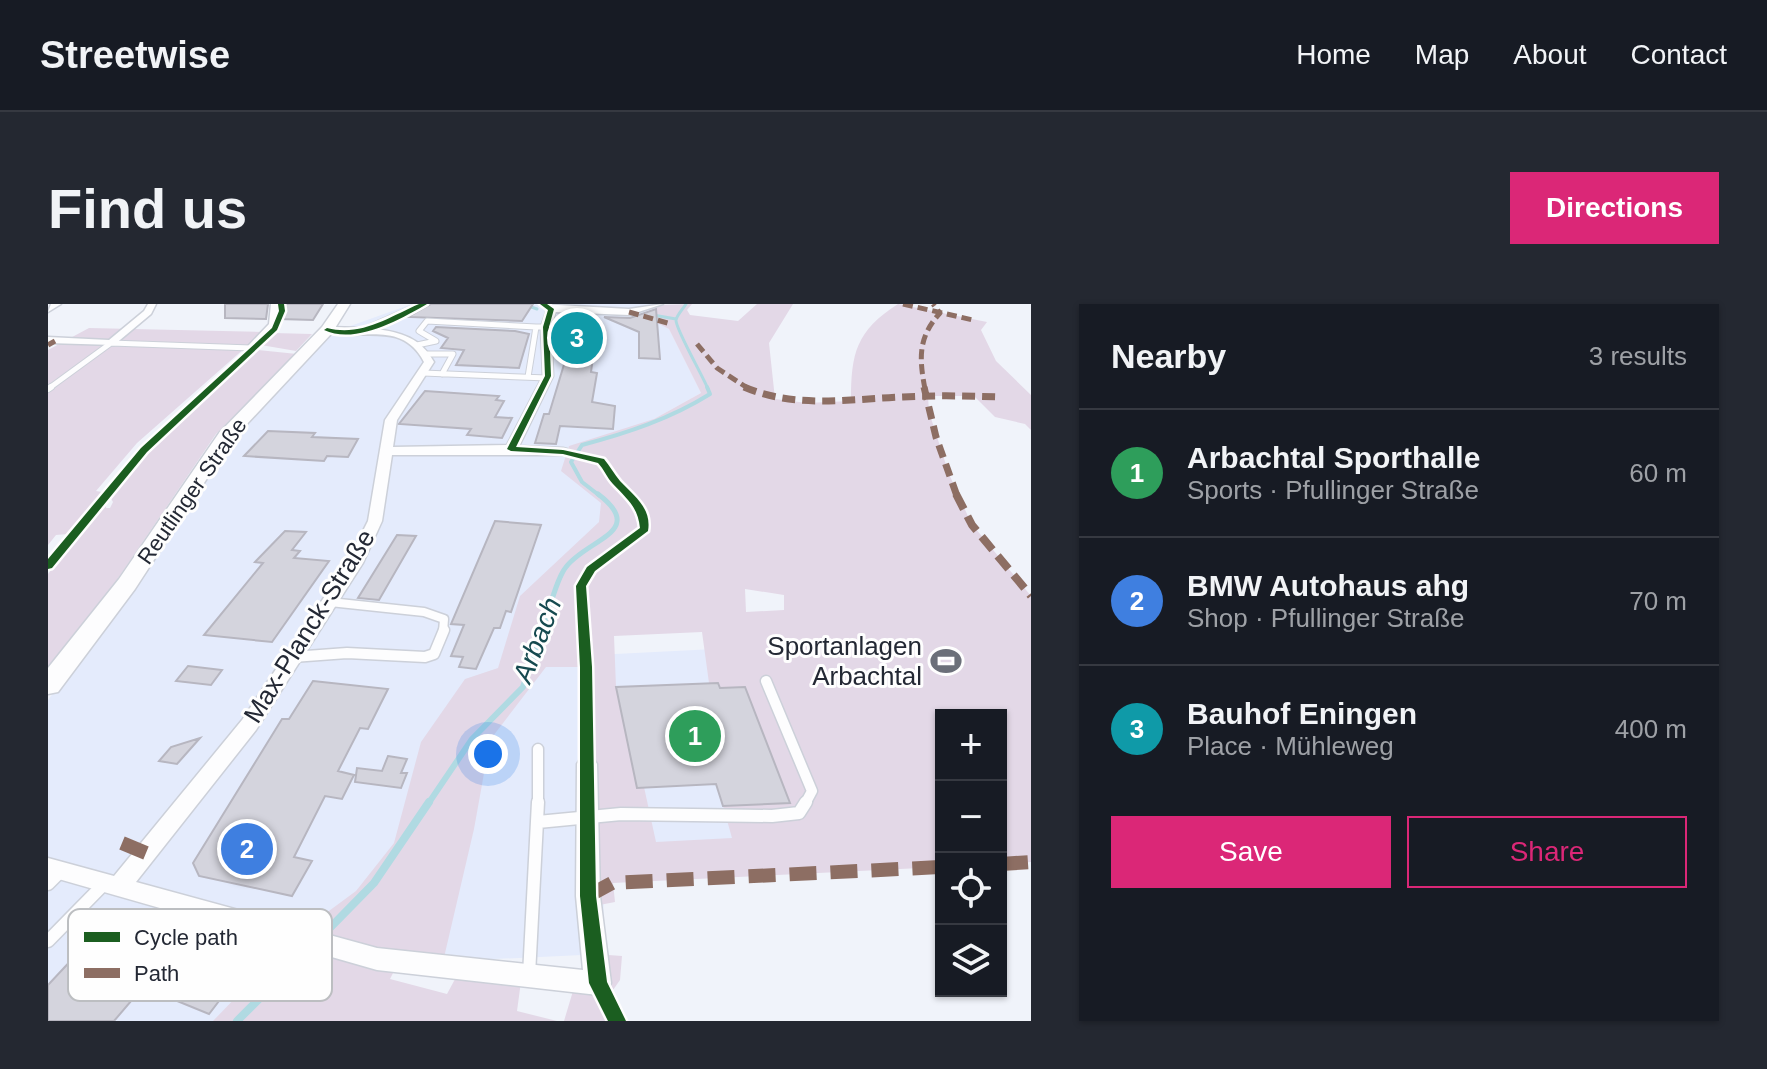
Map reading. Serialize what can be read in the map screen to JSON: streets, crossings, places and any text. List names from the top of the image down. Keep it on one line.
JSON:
{"streets":{"main road":["Reutlinger Straße"],"street":["Max-Planck-Straße"]},"water":["Arbach"],"places":{"sports":["Sportanlagen Arbachtal"]},"legend":["Cycle path","Path"],"page":{"header":"Streetwise","nav":["Home","Map","About","Contact"],"buttons":["Directions",["Save","Share"]],"title":"Find us","heading":["Nearby","3 results"],"pins":["3","1","2"],"list":[{"mark":"1","name":"Arbachtal Sporthalle","note":"Sports · Pfullinger Straße","value":"60 m"},{"mark":"2","name":"BMW Autohaus ahg","note":"Shop · Pfullinger Straße","value":"70 m"},{"mark":"3","name":"Bauhof Eningen","note":"Place · Mühleweg","value":"400 m"}],"map_buttons":["+","−"]}}
